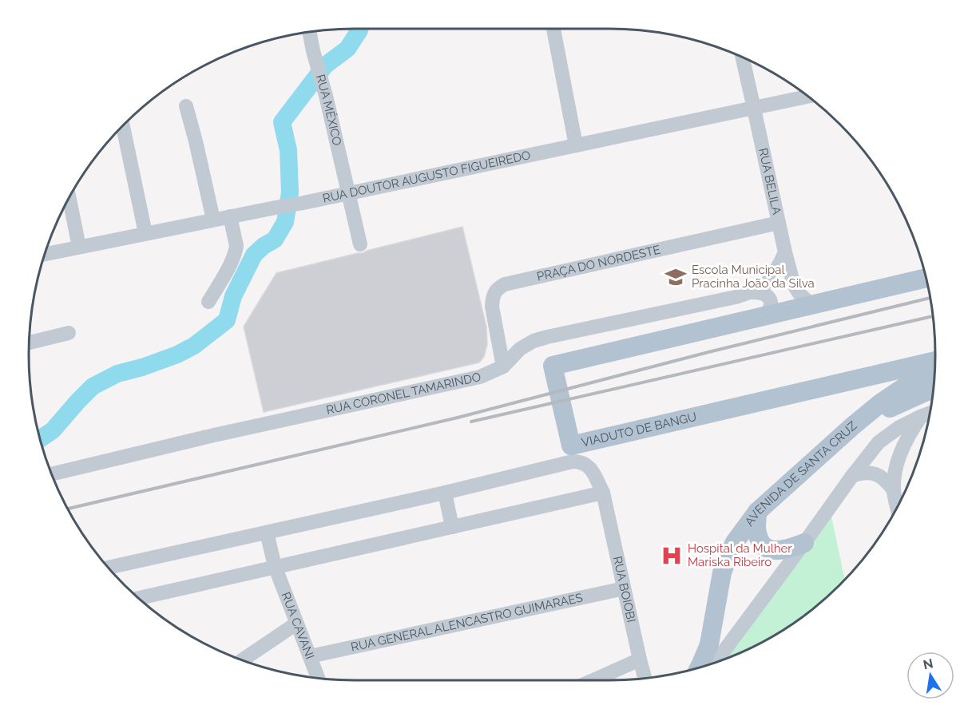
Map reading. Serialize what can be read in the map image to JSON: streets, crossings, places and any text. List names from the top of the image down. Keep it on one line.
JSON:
{"streets":{"main road":["VIADUTO DE BANGU","AVENIDA DE SANTA CRUZ"],"street":["RUA MÉXICO","RUA DOUTOR AUGUSTO FIGUEIREDO","RUA BELILA","PRAÇA DO NORDESTE","RUA CORONEL TAMARINDO","RUA BOIOBI","RUA GENERAL ALENCASTRO GUIMARAES","RUA CAVANI"]},"crossings":[["RUA MÉXICO","RUA DOUTOR AUGUSTO FIGUEIREDO"],["RUA DOUTOR AUGUSTO FIGUEIREDO","RUA BELILA"],["RUA BELILA","PRAÇA DO NORDESTE"],["RUA BELILA","RUA CORONEL TAMARINDO"],["PRAÇA DO NORDESTE","RUA CORONEL TAMARINDO"],["RUA BOIOBI","RUA GENERAL ALENCASTRO GUIMARAES"],["RUA BOIOBI","RUA CAVANI"],["RUA GENERAL ALENCASTRO GUIMARAES","RUA CAVANI"]],"places":{"school or university":["Escola Municipal Pracinha João da Silva"],"hospital":["Hospital da Mulher Mariska Ribeiro"]},"north":"top"}
